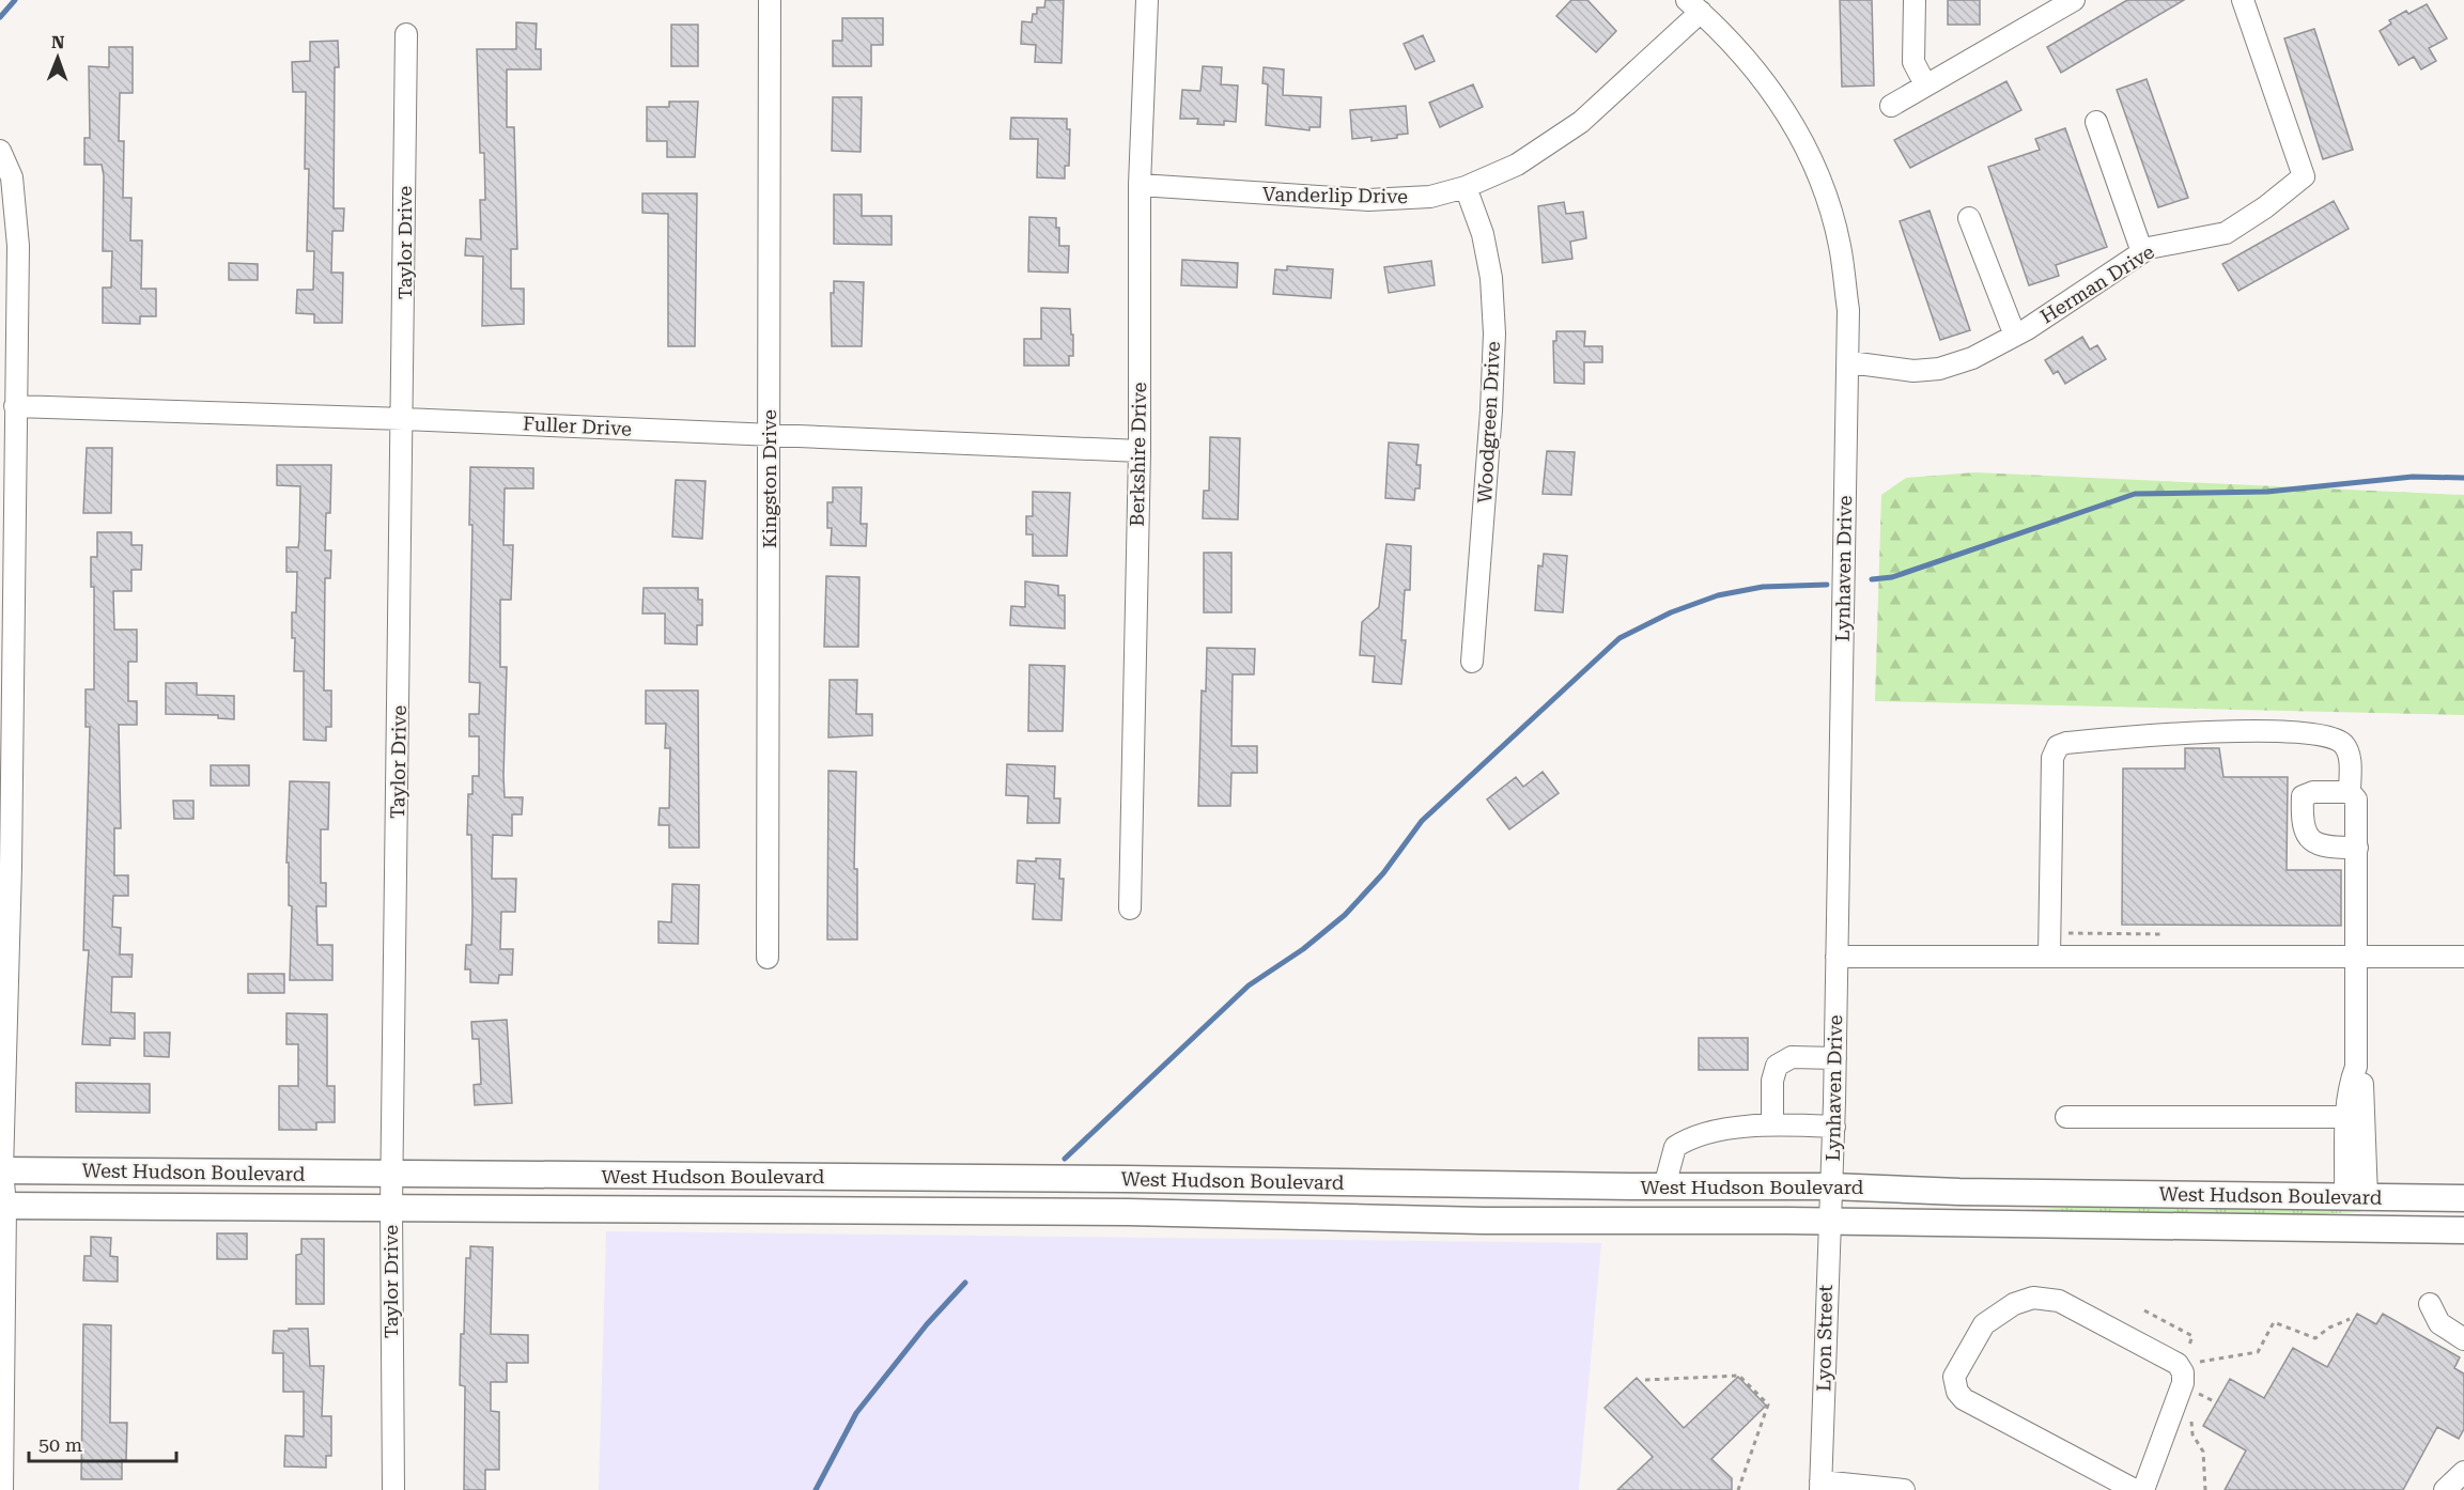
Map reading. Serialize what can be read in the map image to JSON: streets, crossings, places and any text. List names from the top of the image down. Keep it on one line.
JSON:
{"streets":{"main road":["West Hudson Boulevard"],"street":["Vanderlip Drive","Taylor Drive","Herman Drive","Woodgreen Drive","Fuller Drive","Berkshire Drive","Kingston Drive","Lynhaven Drive","Lyon Street"]},"crossings":[["Vanderlip Drive","Woodgreen Drive"],["Vanderlip Drive","Berkshire Drive"],["Vanderlip Drive","Lynhaven Drive"],["Taylor Drive","Fuller Drive"],["Taylor Drive","West Hudson Boulevard"],["Herman Drive","Lynhaven Drive"],["Fuller Drive","Berkshire Drive"],["Fuller Drive","Kingston Drive"],["Lynhaven Drive","West Hudson Boulevard"],["Lynhaven Drive","Lyon Street"],["West Hudson Boulevard","Lyon Street"]],"scale_bar":"50 m","north":"top"}
